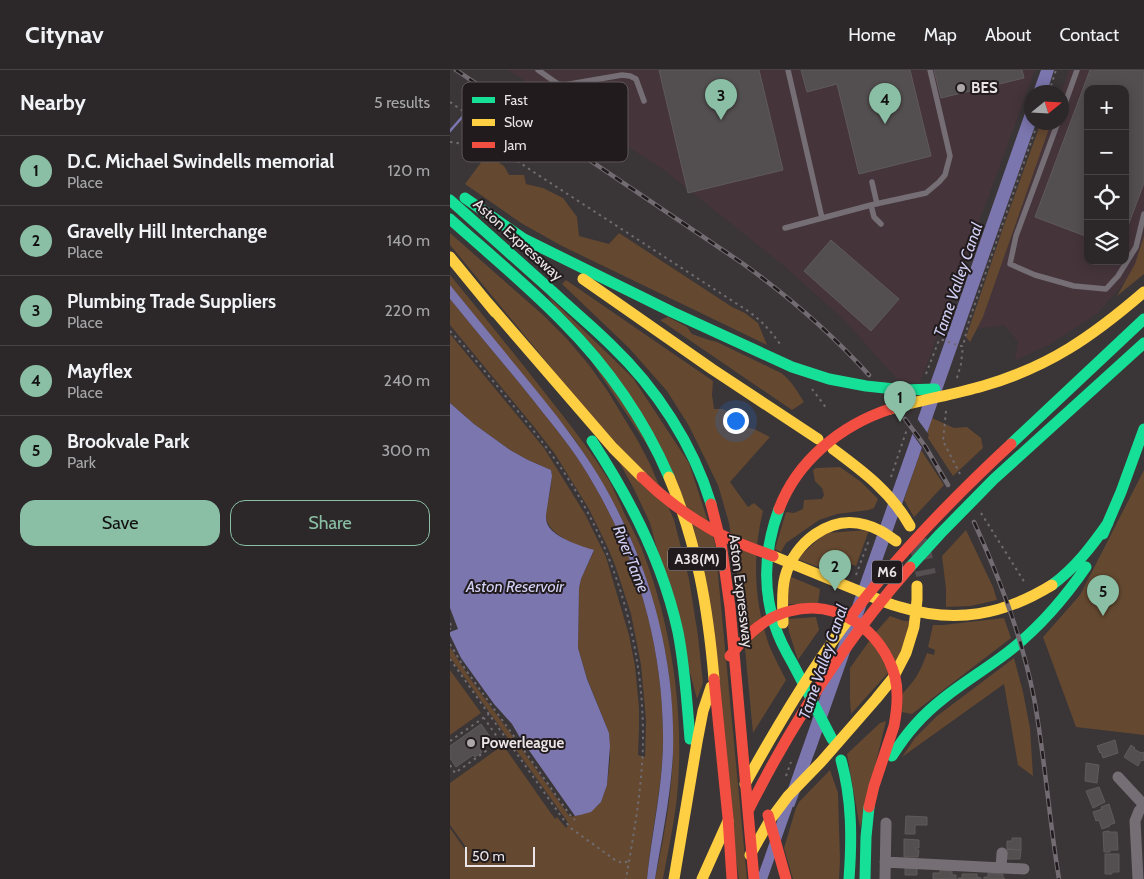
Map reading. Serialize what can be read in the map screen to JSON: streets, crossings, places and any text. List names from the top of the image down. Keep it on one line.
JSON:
{"streets":{"highway":["Aston Expressway","A38(M)","M6"]},"crossings":[["Aston Expressway","A38(M)"],["Aston Expressway","M6"]],"water":["Tame Valley Canal","River Tame","Aston Reservoir"],"places":["BES","Powerleague"],"legend":["Fast","Slow","Jam"],"scale_bar":"50 m","north":"right","page":{"header":"Citynav","nav":["Home","Map","About","Contact"],"heading":["Nearby","5 results"],"pins":["3","4","1","2","5"],"map_buttons":["+","−"],"list":[{"mark":"1","name":"D.C. Michael Swindells memorial","note":"Place","value":"120 m"},{"mark":"2","name":"Gravelly Hill Interchange","note":"Place","value":"140 m"},{"mark":"3","name":"Plumbing Trade Suppliers","note":"Place","value":"220 m"},{"mark":"4","name":"Mayflex","note":"Place","value":"240 m"},{"mark":"5","name":"Brookvale Park","note":"Park","value":"300 m"}],"buttons":["Save","Share"],"scale":"50 m"}}
